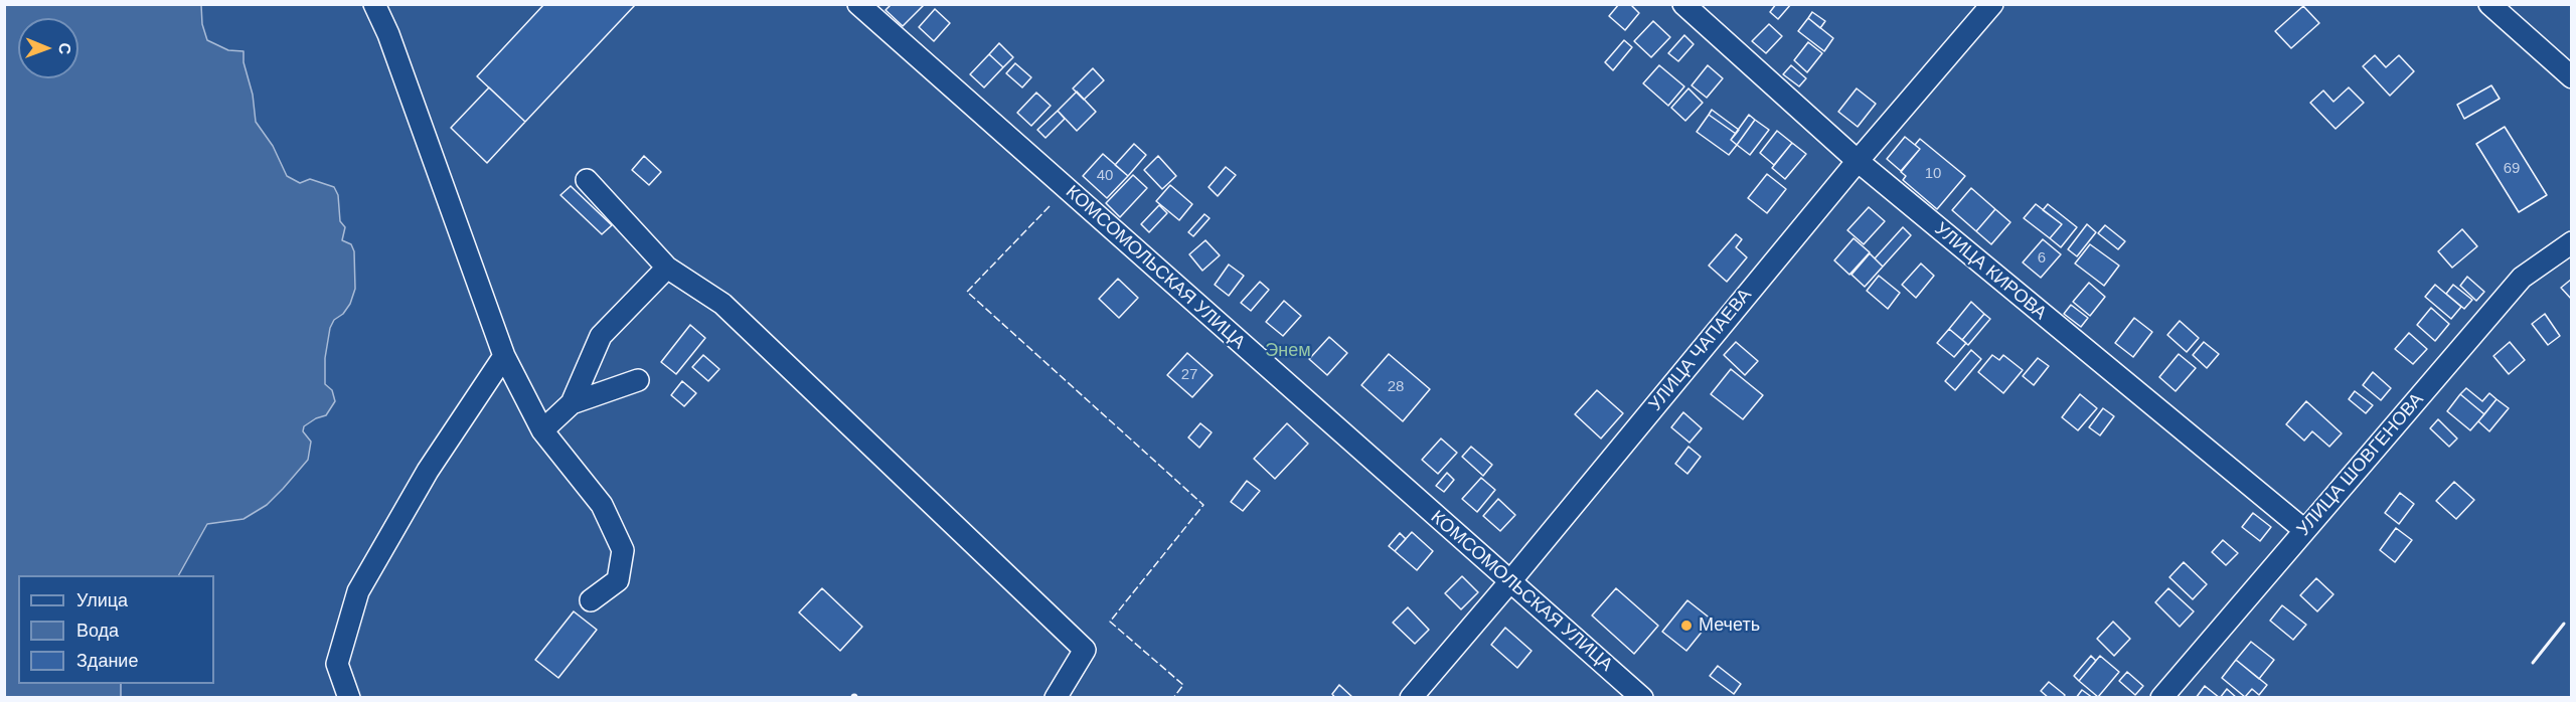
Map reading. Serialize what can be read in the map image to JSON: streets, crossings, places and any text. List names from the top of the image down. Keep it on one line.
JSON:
{"streets":{"street":["КОМСОМОЛЬСКАЯ УЛИЦА","УЛИЦА КИРОВА","УЛИЦА ЧАПАЕВА","УЛИЦА ШОВГЕНОВА"]},"crossings":[["КОМСОМОЛЬСКАЯ УЛИЦА","УЛИЦА ЧАПАЕВА"],["УЛИЦА КИРОВА","УЛИЦА ЧАПАЕВА"],["УЛИЦА КИРОВА","УЛИЦА ШОВГЕНОВА"]],"parks":["Энем"],"places":["Мечеть"],"house_numbers":["69","10","40","6","27","28"],"legend":["Улица","Вода","Здание"],"north":"right"}
